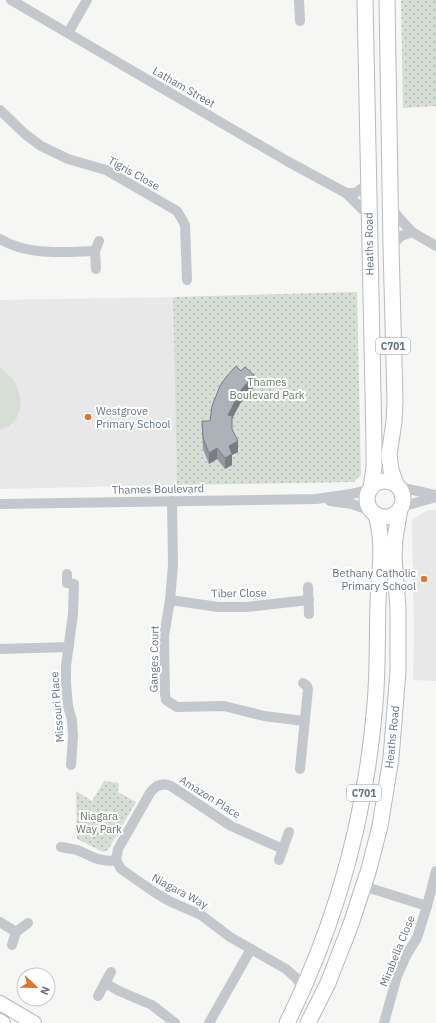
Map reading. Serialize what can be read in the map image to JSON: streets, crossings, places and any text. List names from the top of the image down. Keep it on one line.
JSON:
{"streets":{"main road":["Heaths Road","C701"],"street":["Latham Street","Tigris Close","Thames Boulevard","Tiber Close","Ganges Court","Missouri Place","Amazon Place","Niagara Way","Mirabella Close"]},"crossings":[["Latham Street","Heaths Road"],["Heaths Road","C701"],["Heaths Road","Thames Boulevard"],["Heaths Road","Niagara Way"],["Heaths Road","Mirabella Close"],["C701","Thames Boulevard"],["Thames Boulevard","Ganges Court"],["Tiber Close","Ganges Court"],["Amazon Place","Niagara Way"]],"parks":["Thames Boulevard Park","Niagara Way Park"],"places":["Westgrove Primary School","Bethany Catholic Primary School"],"north":"right"}
